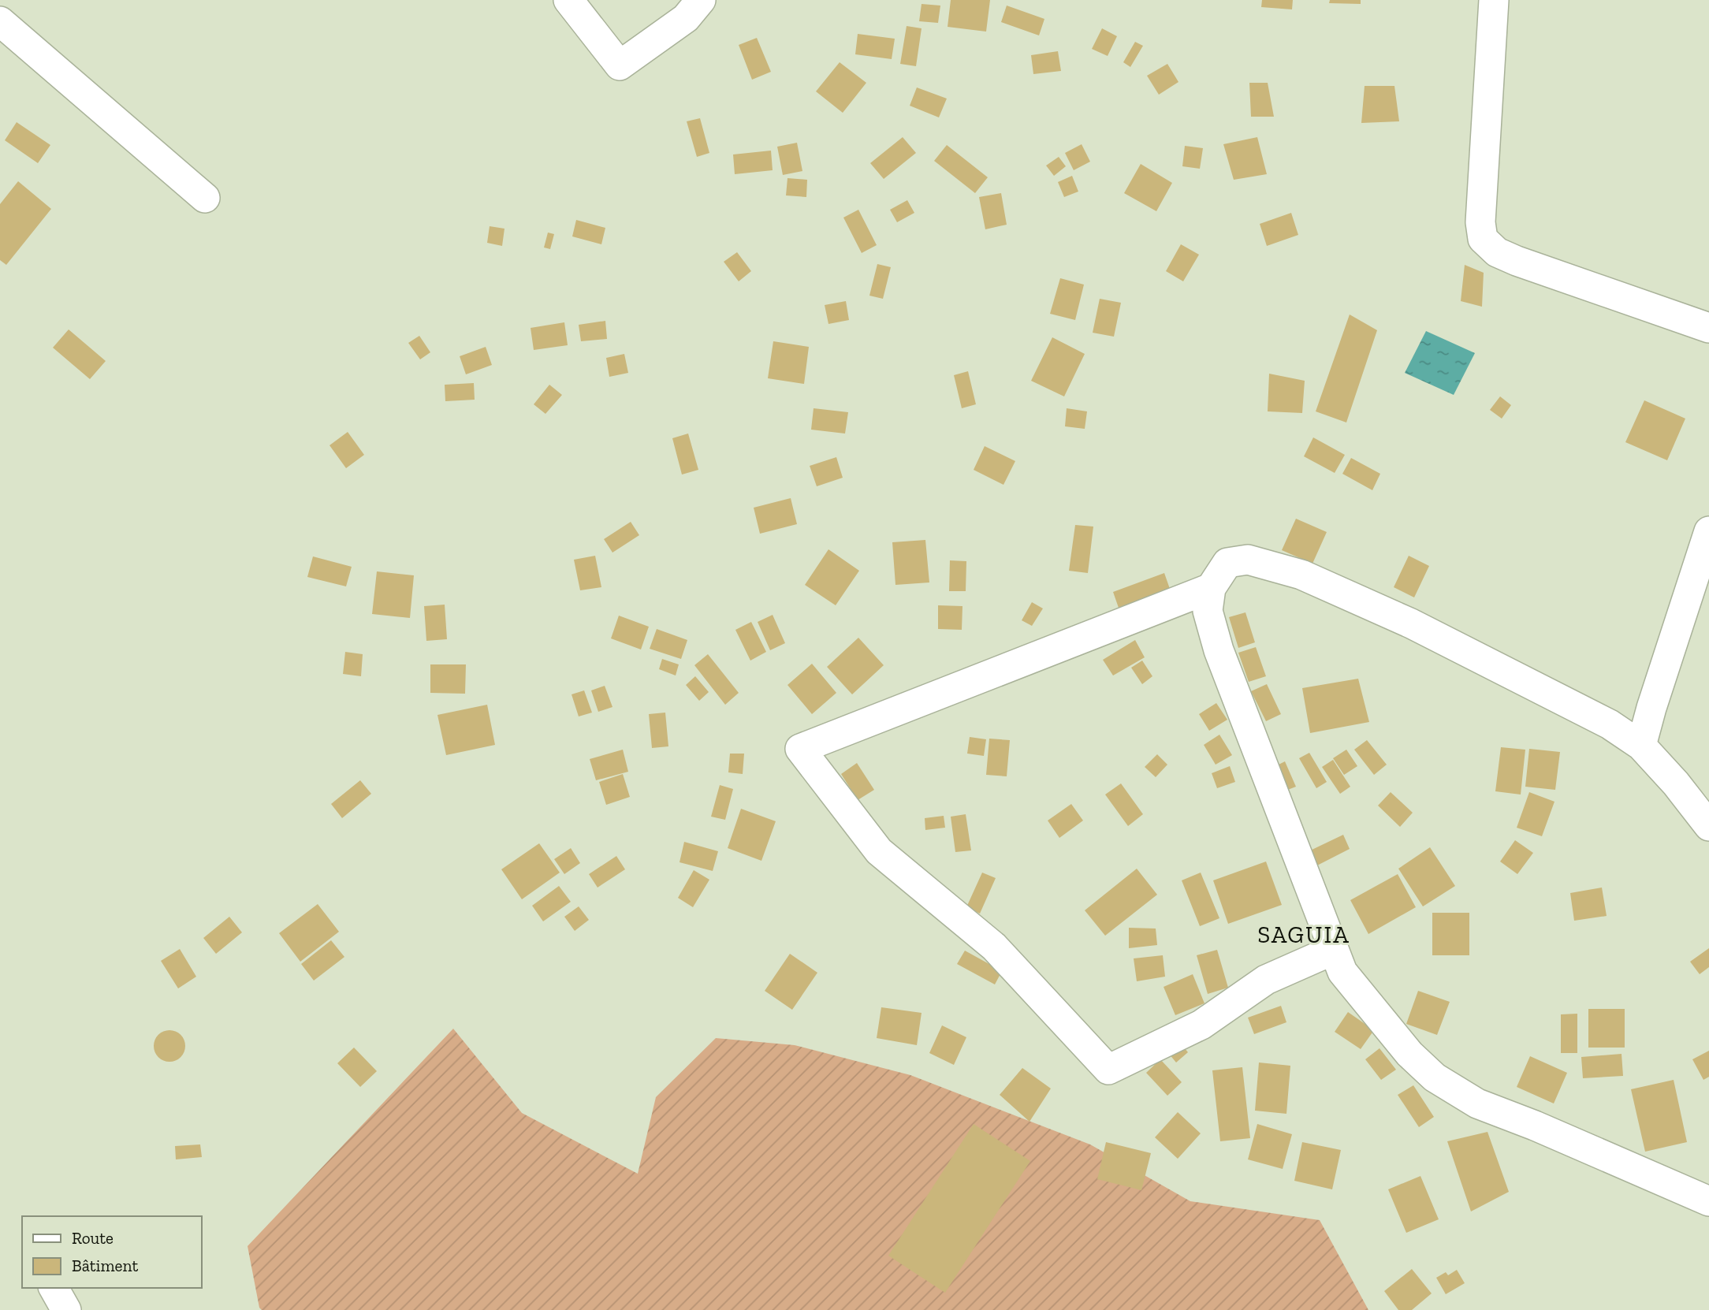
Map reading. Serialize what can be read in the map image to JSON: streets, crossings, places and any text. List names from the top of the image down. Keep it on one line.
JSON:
{"districts":["SAGUIA"],"legend":["Route","Bâtiment"]}
